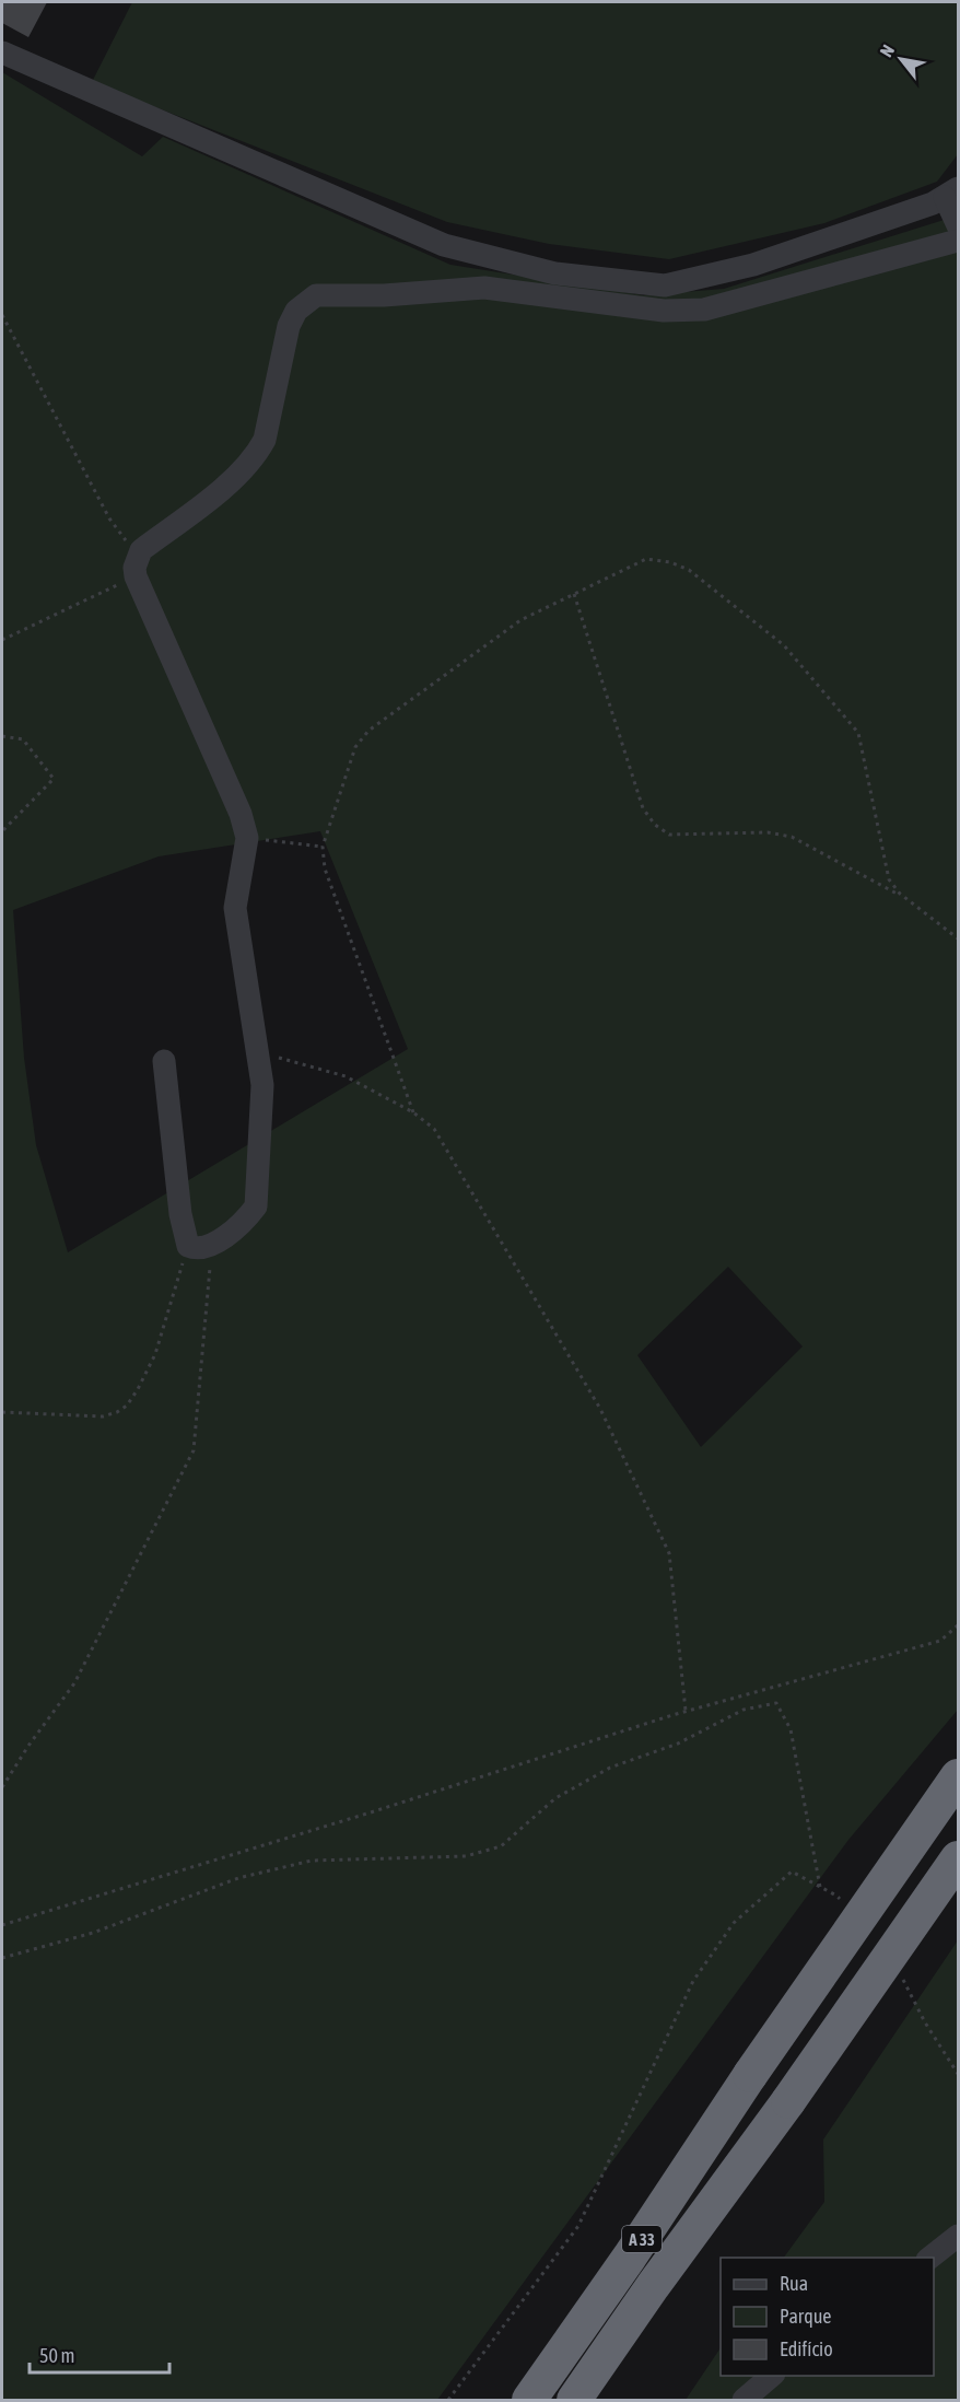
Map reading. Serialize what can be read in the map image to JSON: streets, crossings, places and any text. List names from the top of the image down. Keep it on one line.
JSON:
{"streets":{"highway":["A 33"]},"legend":["Rua","Parque","Edifício"],"scale_bar":"50 m","north":"top left"}
